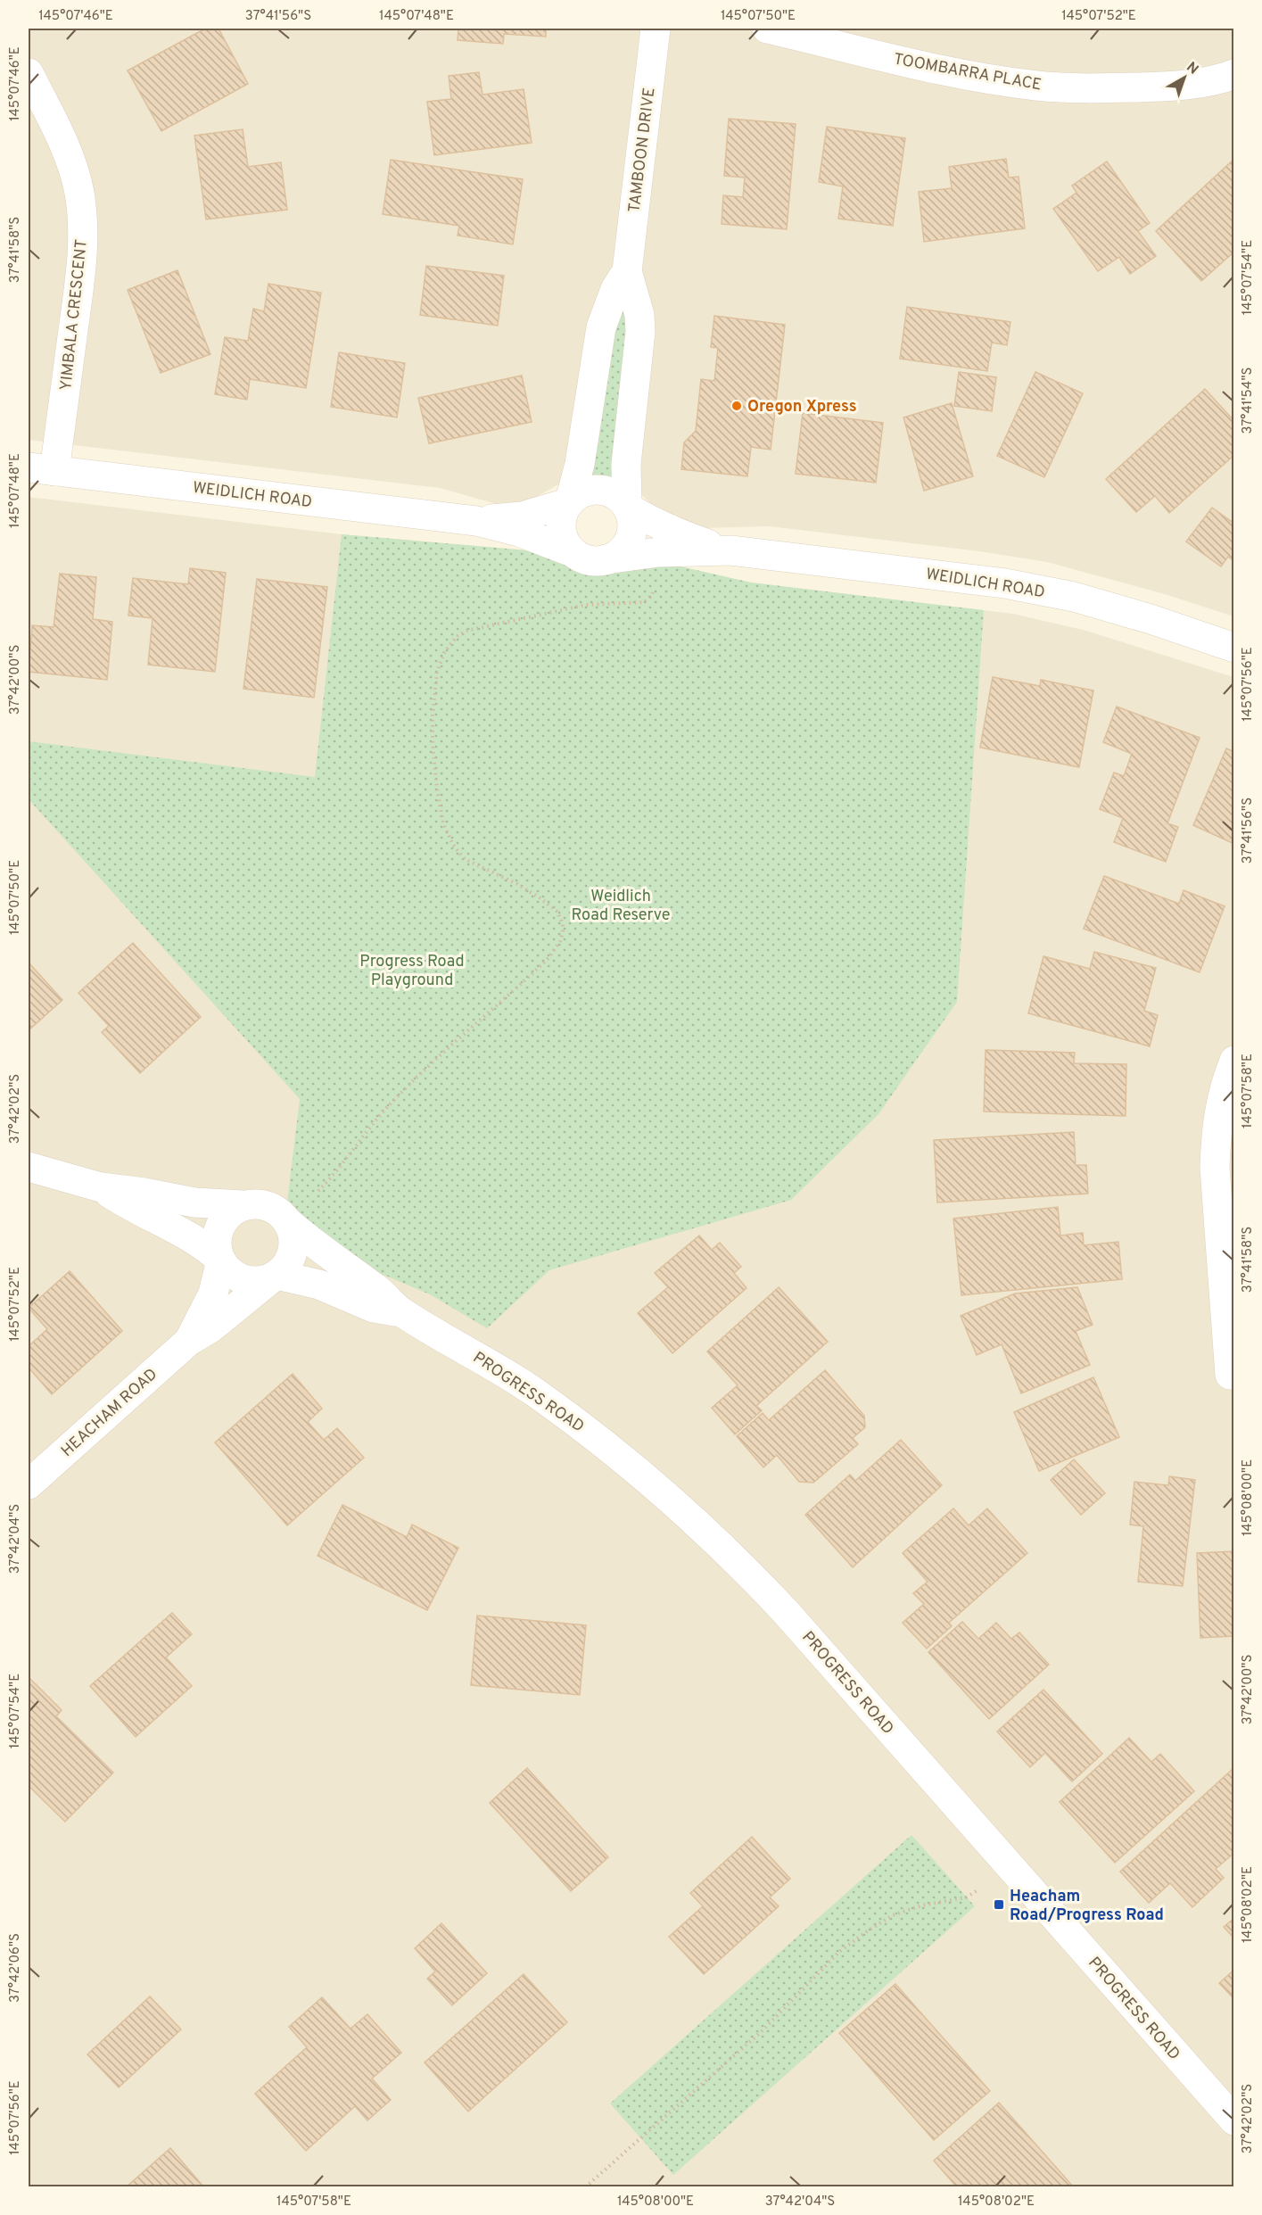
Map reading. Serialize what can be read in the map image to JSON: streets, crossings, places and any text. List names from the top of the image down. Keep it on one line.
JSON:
{"streets":{"street":["TOOMBARRA PLACE","TAMBOON DRIVE","YIMBALA CRESCENT","WEIDLICH ROAD","PROGRESS ROAD","HEACHAM ROAD"]},"crossings":[["TAMBOON DRIVE","WEIDLICH ROAD"],["YIMBALA CRESCENT","WEIDLICH ROAD"],["PROGRESS ROAD","HEACHAM ROAD"]],"parks":["Weidlich Road Reserve","Progress Road Playground"],"places":{"other":["Oregon Xpress"],"transit":["Heacham Road/Progress Road"]},"north":"top right","coordinates":["145°07'46\"E","37°41'56\"S","145°07'48\"E","145°07'50\"E","145°07'52\"E","37°41'58\"S","145°07'54\"E","37°41'54\"S","37°42'00\"S","145°07'56\"E","145°07'58\"E","37°42'02\"S","145°08'00\"E","37°42'04\"S","145°08'02\"E","37°42'06\"S"]}
